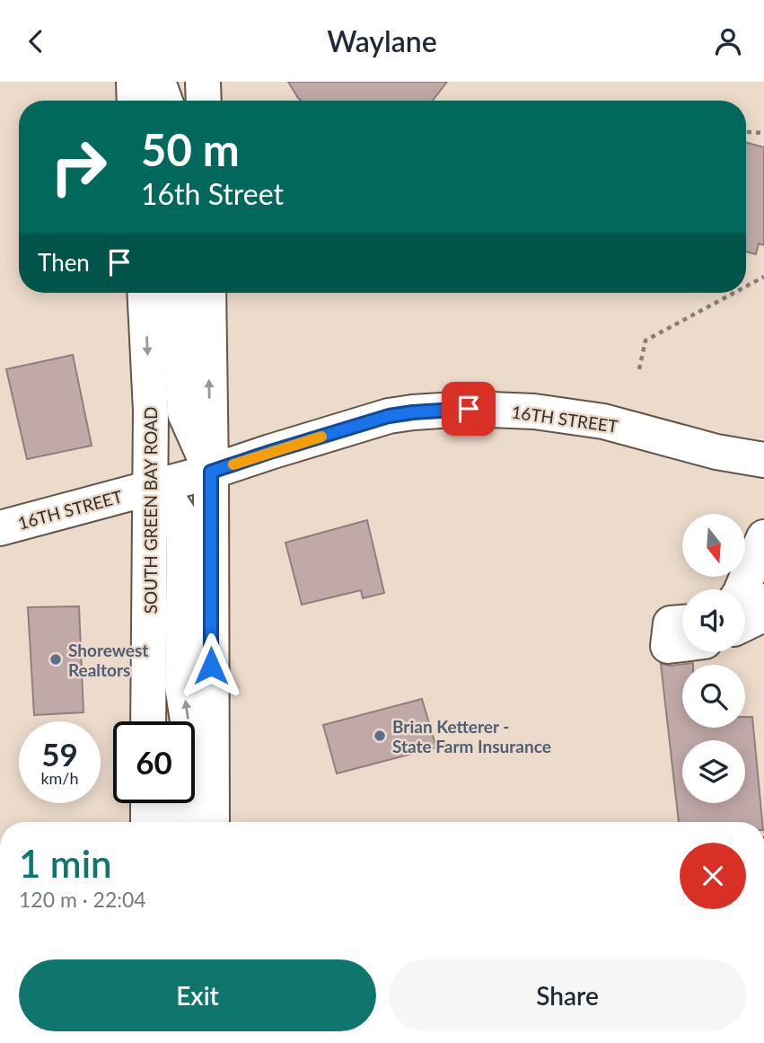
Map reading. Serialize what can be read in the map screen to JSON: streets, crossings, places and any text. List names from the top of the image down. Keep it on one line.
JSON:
{"streets":{"main road":["16TH STREET","SOUTH GREEN BAY ROAD"]},"crossings":[["16TH STREET","SOUTH GREEN BAY ROAD"]],"places":["Shorewest Realtors","Brian Ketterer - State Farm Insurance"],"north":"bottom","page":{"header":"Waylane","turn":["50 m","16th Street"],"then":"Then","speed":"59 km/h","limit":"60","heading":["1 min","120 m · 22:04"],"buttons":["Exit","Share"]}}
